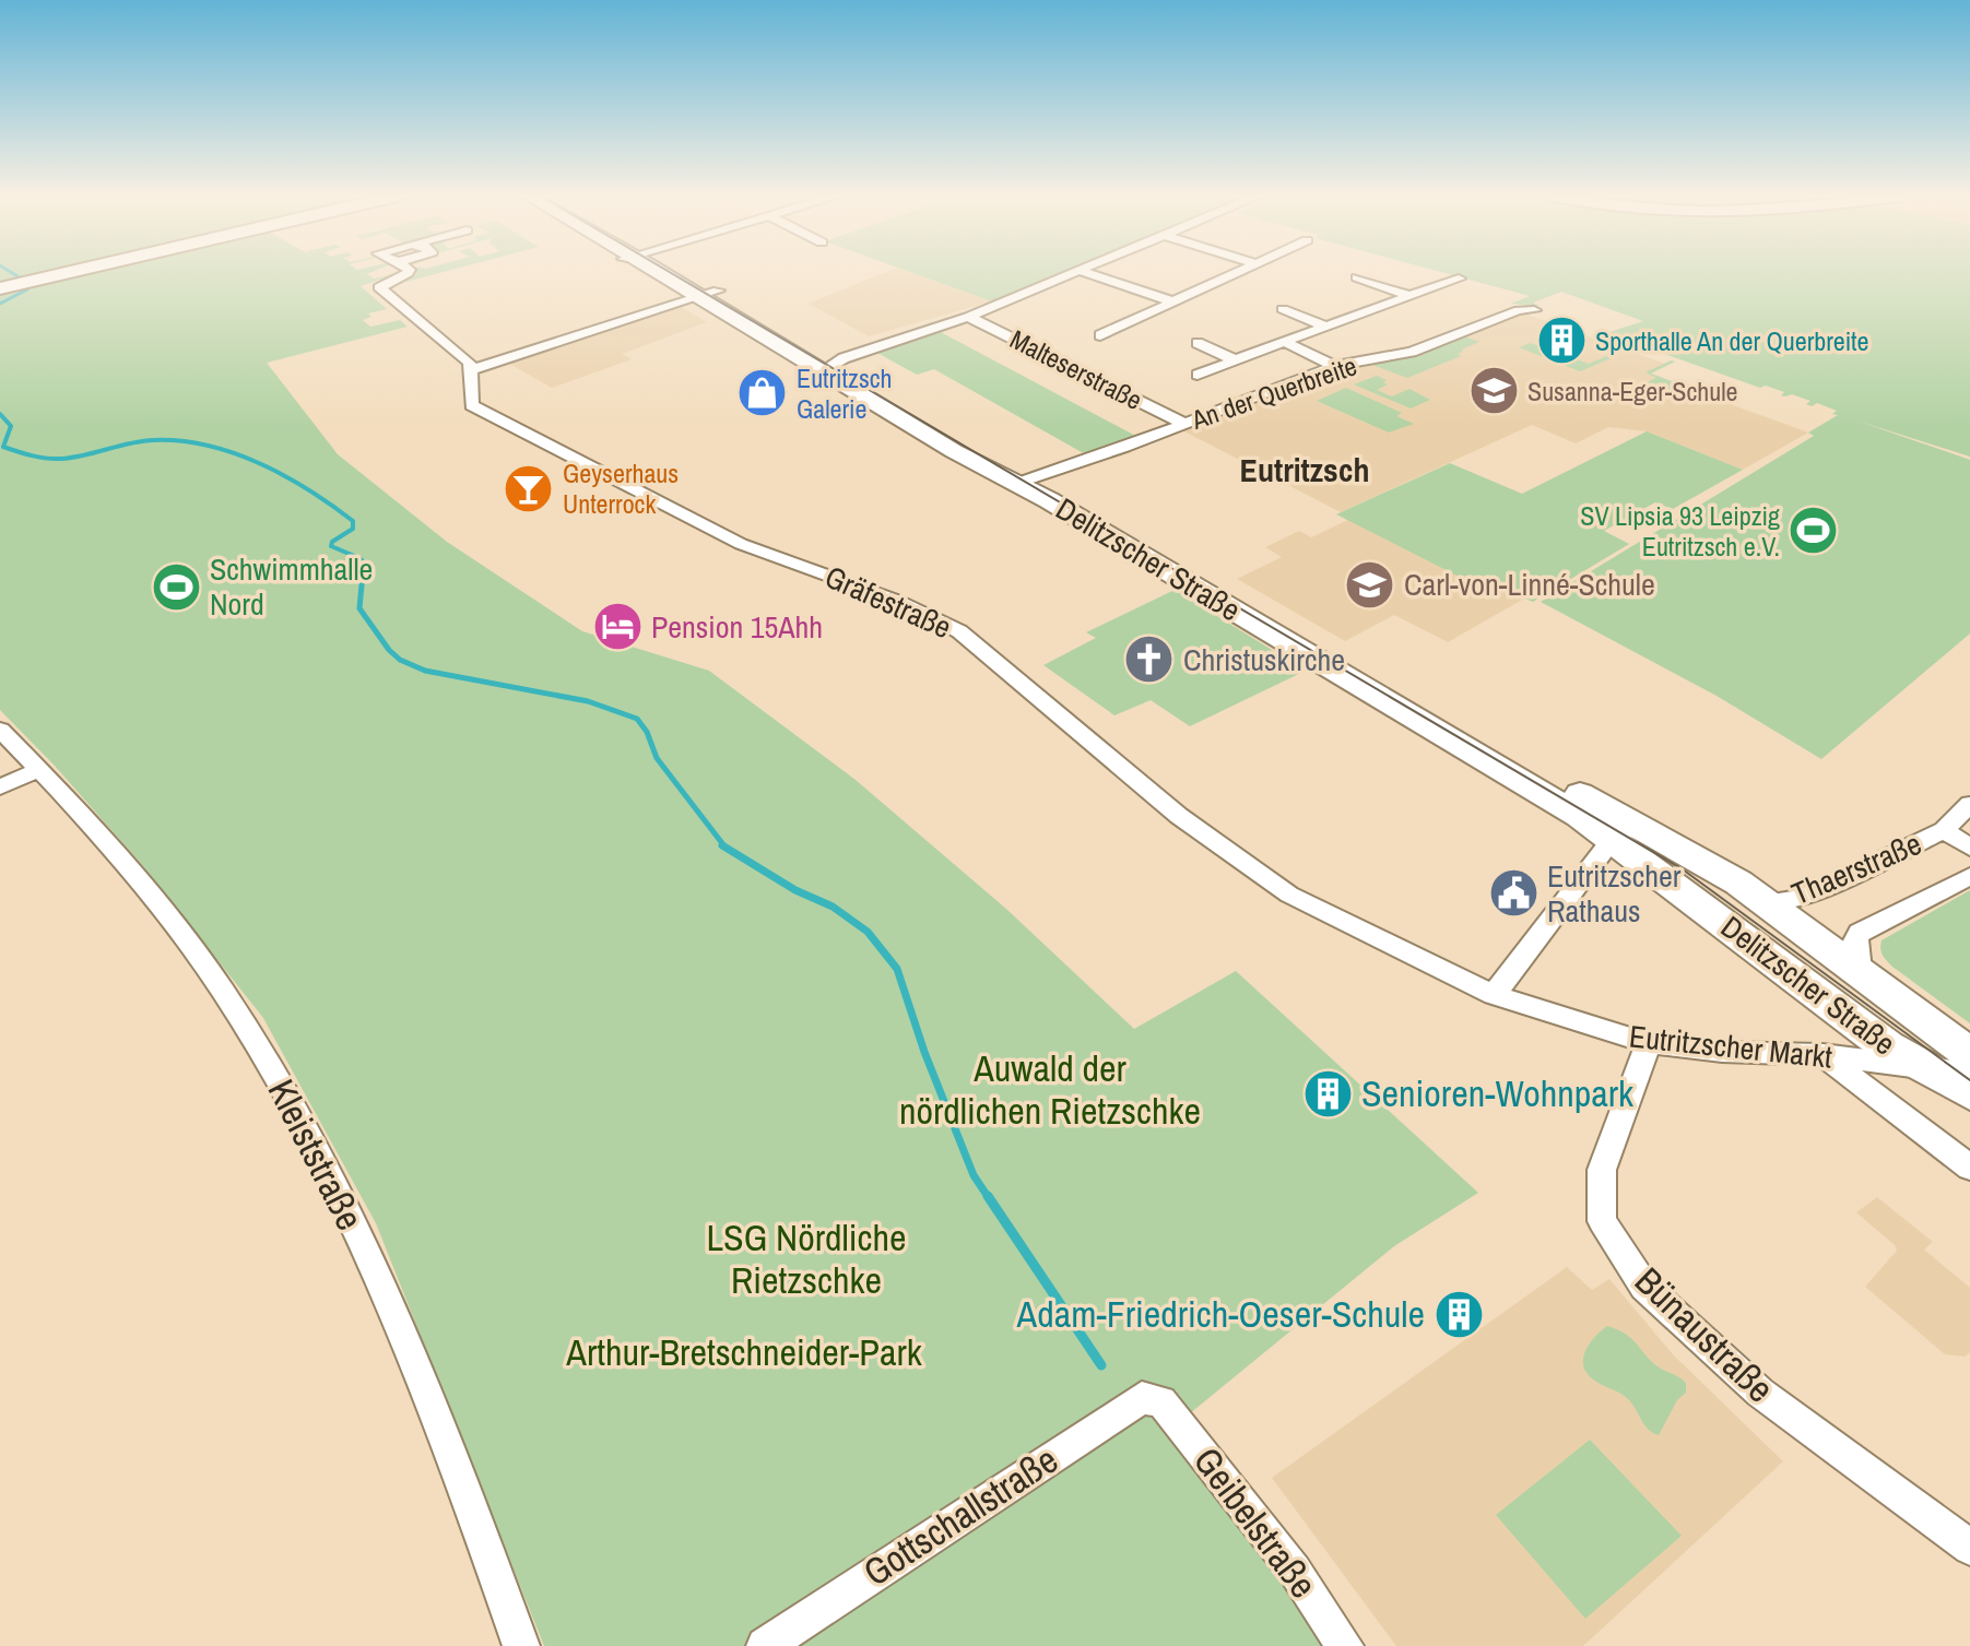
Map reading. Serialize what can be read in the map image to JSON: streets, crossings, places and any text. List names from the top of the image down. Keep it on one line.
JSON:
{"streets":{"main road":["Delitzscher Straße"],"street":["Malteserstraße","An der Querbreite","Gräfestraße","Thaerstraße","Eutritzscher Markt","Kleiststraße","Bünaustraße","Gottschallstraße","Geibelstraße"]},"crossings":[["Malteserstraße","An der Querbreite"],["An der Querbreite","Delitzscher Straße"],["Delitzscher Straße","Thaerstraße"],["Delitzscher Straße","Eutritzscher Markt"],["Gräfestraße","Eutritzscher Markt"],["Eutritzscher Markt","Bünaustraße"],["Gottschallstraße","Geibelstraße"]],"districts":["Eutritzsch"],"parks":["Auwald der nördlichen Rietzschke","LSG Nördliche Rietzschke","Arthur-Bretschneider-Park"],"places":{"building":["Sporthalle An der Querbreite","Senioren-Wohnpark","Adam-Friedrich-Oeser-Schule"],"school or university":["Susanna-Eger-Schule","Carl-von-Linné-Schule"],"shop":["Eutritzsch Galerie"],"bar":["Geyserhaus Unterrock"],"sports":["SV Lipsia 93 Leipzig Eutritzsch e.V.","Schwimmhalle Nord"],"hotel":["Pension 15Ahh"],"church":["Christuskirche"],"public building":["Eutritzscher Rathaus"]}}
